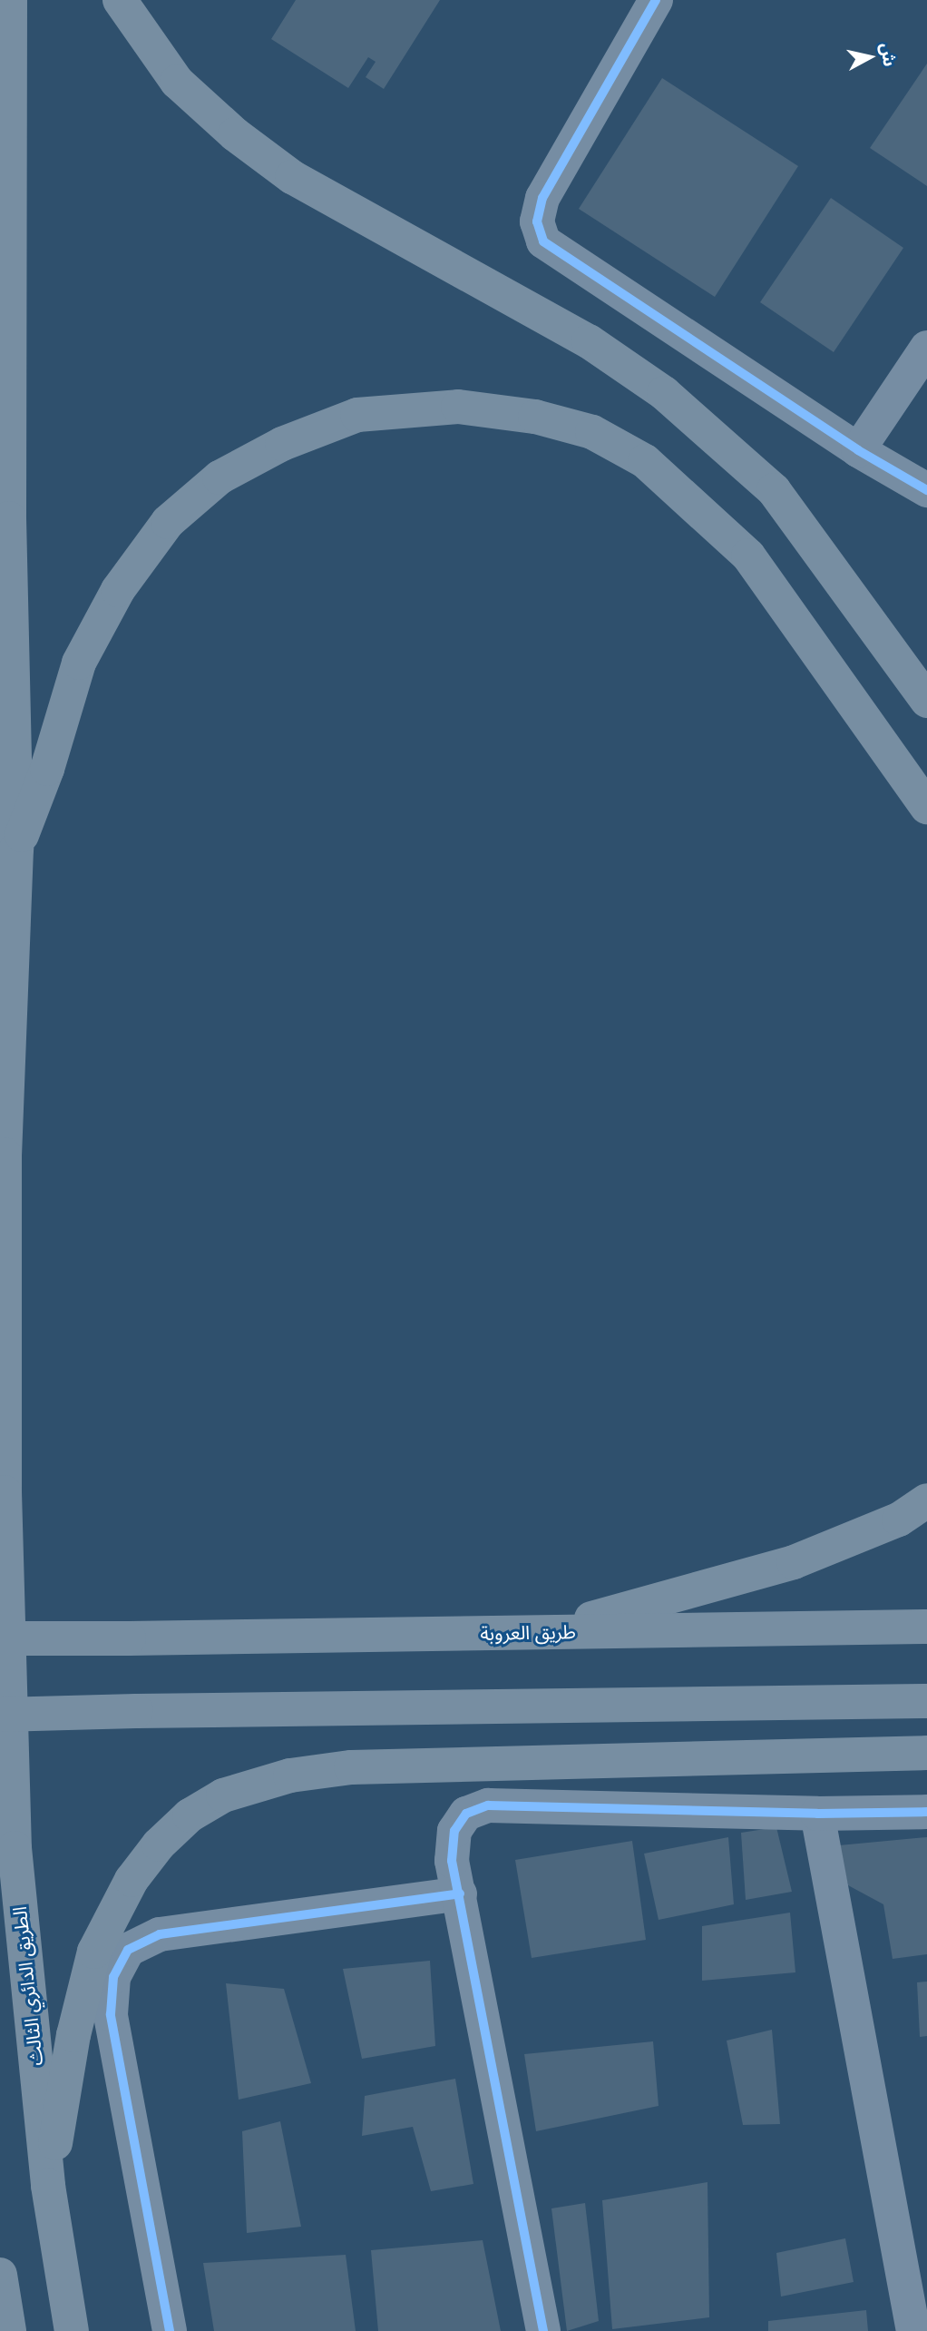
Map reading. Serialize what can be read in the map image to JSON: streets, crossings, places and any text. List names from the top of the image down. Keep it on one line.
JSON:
{"streets":{"highway":["طريق العروبة","الطريق الدائري الثالث"]},"north":"right"}
